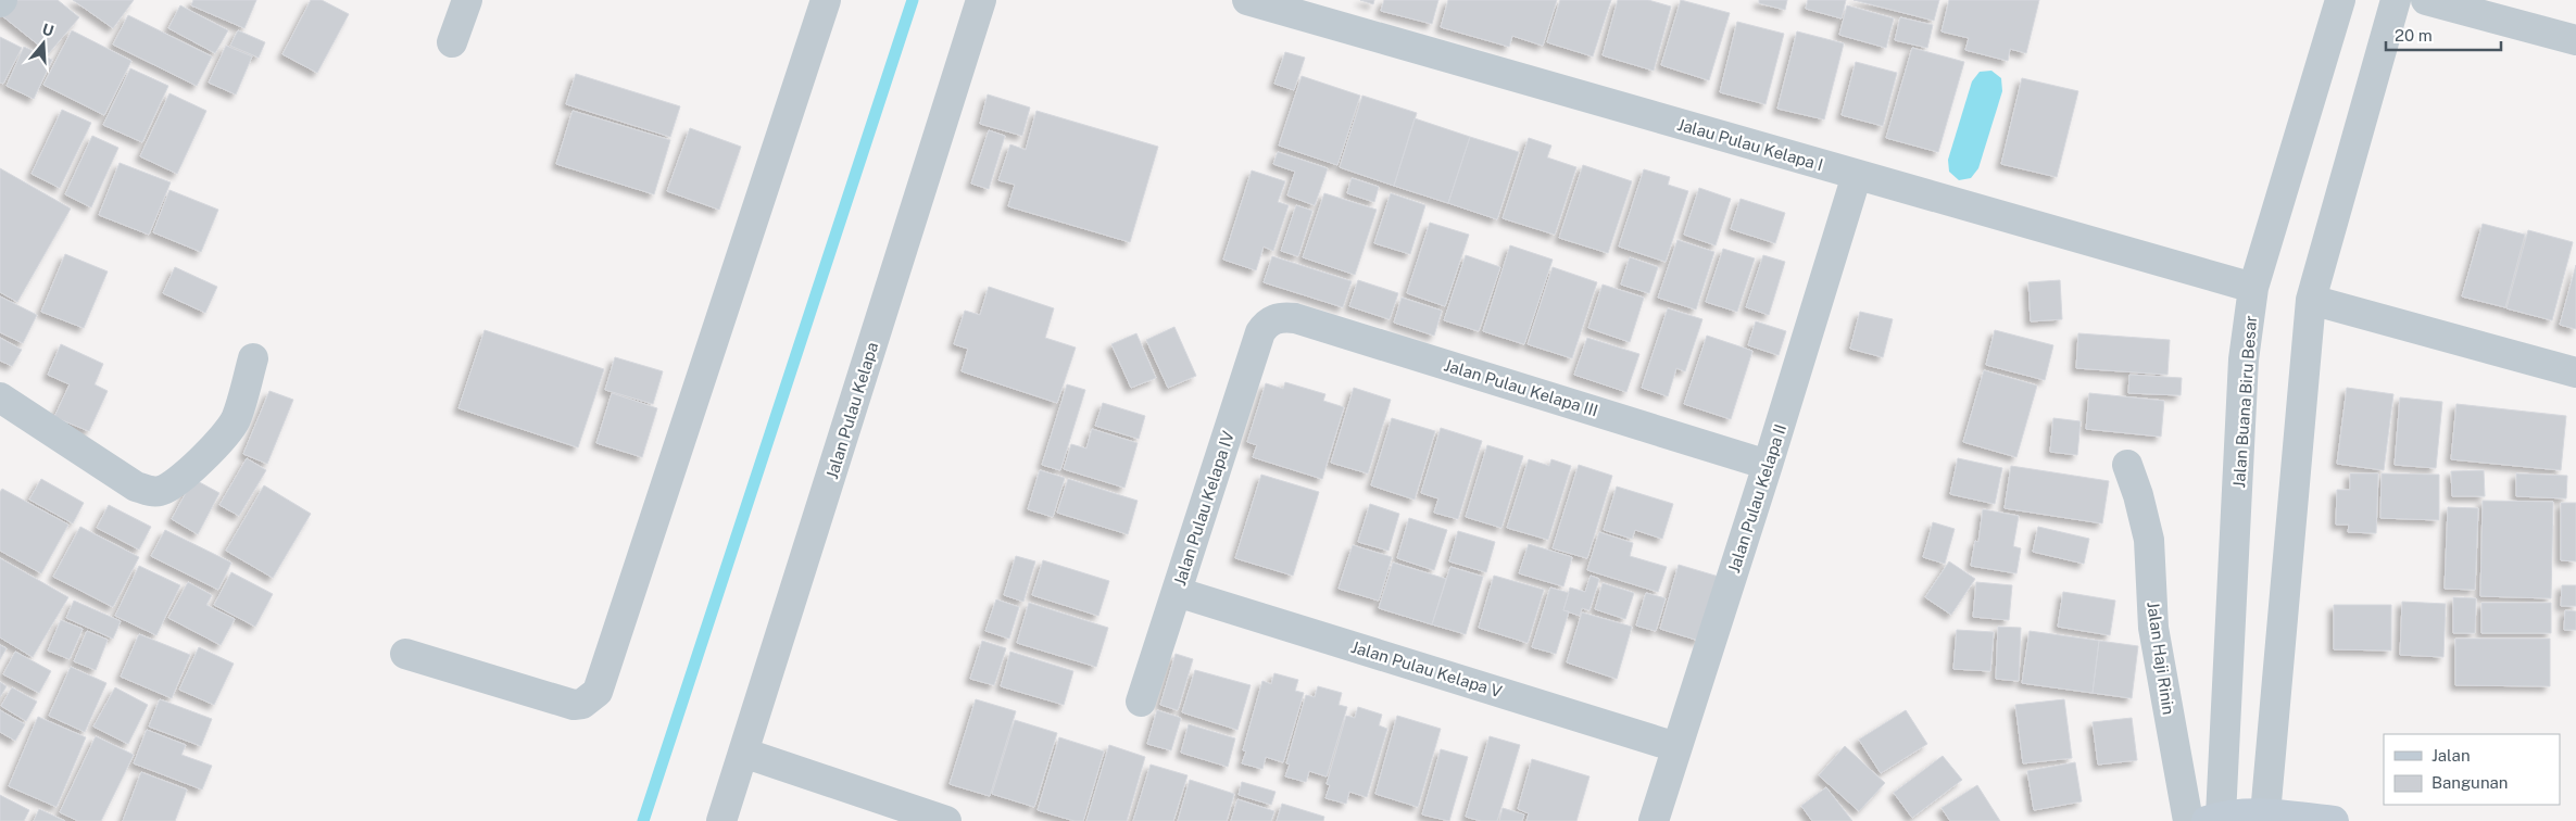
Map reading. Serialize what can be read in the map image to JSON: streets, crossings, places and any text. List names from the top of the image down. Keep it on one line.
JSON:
{"streets":{"street":["Jalau Pulau Kelapa I","Jalan Pulau Kelapa III","Jalan Buana Biru Besar","Jalan Pulau Kelapa","Jalan Pulau Kelapa II","Jalan Pulau Kelapa IV","Jalan Haji Rinin","Jalan Pulau Kelapa V"]},"crossings":[["Jalau Pulau Kelapa I","Jalan Buana Biru Besar"],["Jalau Pulau Kelapa I","Jalan Pulau Kelapa II"],["Jalan Pulau Kelapa III","Jalan Pulau Kelapa II"],["Jalan Pulau Kelapa III","Jalan Pulau Kelapa IV"],["Jalan Pulau Kelapa II","Jalan Pulau Kelapa V"],["Jalan Pulau Kelapa IV","Jalan Pulau Kelapa V"]],"legend":["Jalan","Bangunan"],"scale_bar":"20 m","north":"top"}
